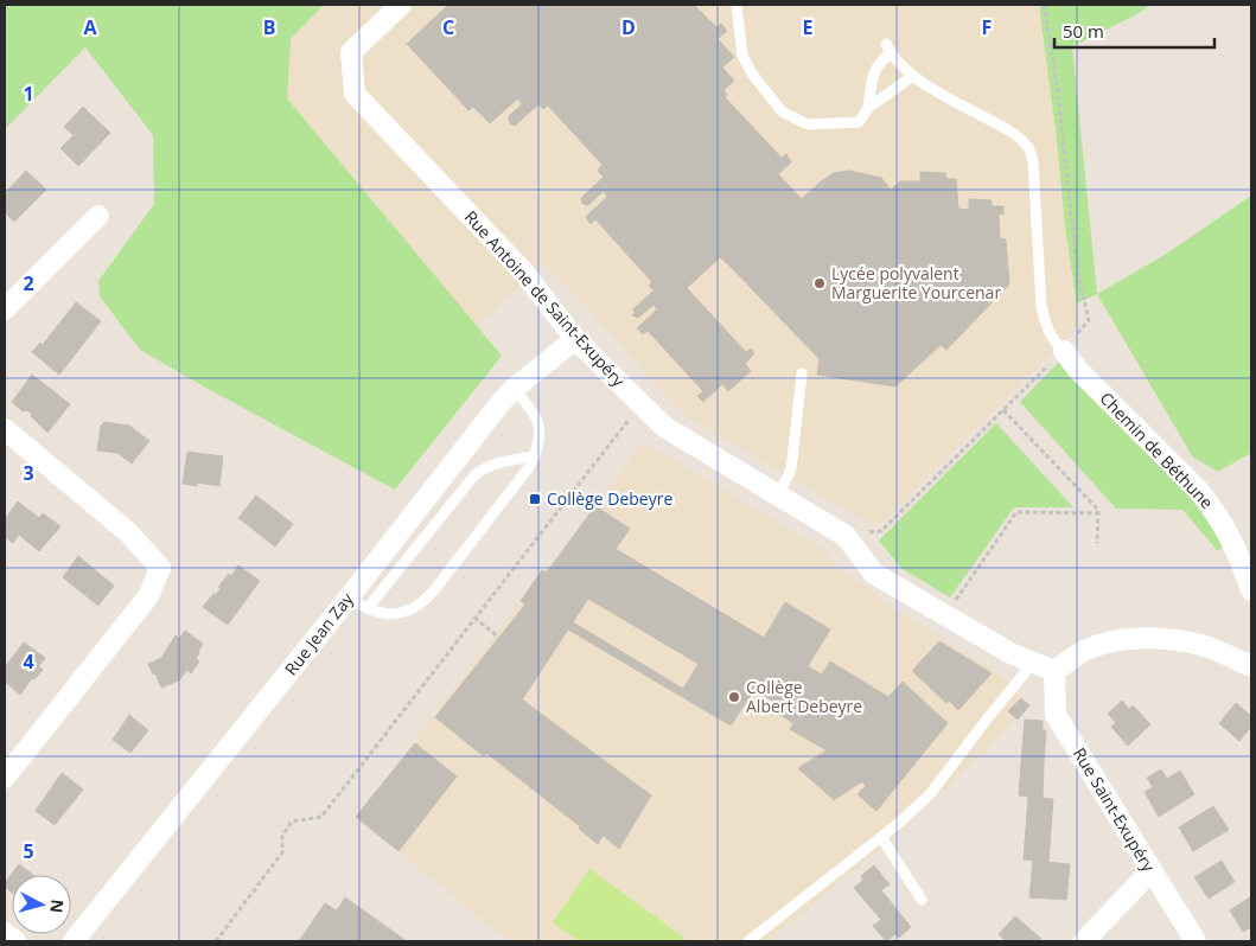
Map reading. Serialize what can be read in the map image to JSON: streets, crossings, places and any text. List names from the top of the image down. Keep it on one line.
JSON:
{"streets":{"street":["Rue Antoine de Saint-Exupéry","Chemin de Béthune","Rue Jean Zay","Rue Saint-Exupéry"]},"crossings":[["Rue Antoine de Saint-Exupéry","Rue Jean Zay"],["Rue Antoine de Saint-Exupéry","Rue Saint-Exupéry"]],"places":{"other":["Lycée polyvalent Marguerite Yourcenar","Collège Albert Debeyre"],"transit":["Collège Debeyre"]},"scale_bar":"50 m","north":"right","grid":{"columns":["A","B","C","D","E","F"],"rows":["1","2","3","4","5"]}}
